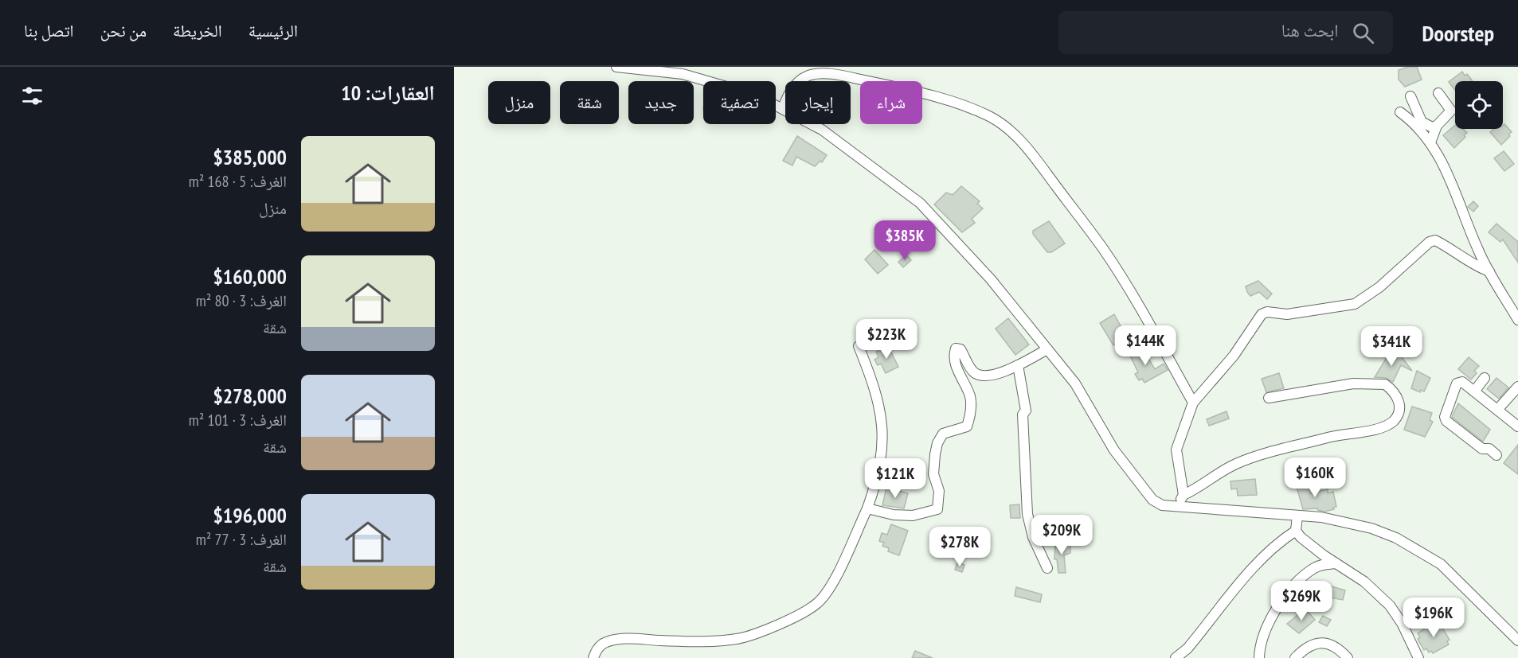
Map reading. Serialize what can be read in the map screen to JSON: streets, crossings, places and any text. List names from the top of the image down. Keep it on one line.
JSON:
{"page":{"header":"Doorstep","search":"ابحث هنا","nav":["الرئيسية","الخريطة","من نحن","اتصل بنا"],"heading":"العقارات: 10","chip":["شراء","إيجار","تصفية","جديد","شقة","منزل"],"list":[{"name":"$385,000","note":"الغرف: 5 · 168 m² · منزل"},{"name":"$160,000","note":"الغرف: 3 · 80 m² · شقة"},{"name":"$278,000","note":"الغرف: 3 · 101 m² · شقة"},{"name":"$196,000","note":"الغرف: 3 · 77 m² · شقة"}],"price":["$385K","$223K","$144K","$341K","$160K","$121K","$209K","$278K","$269K","$196K"]}}
